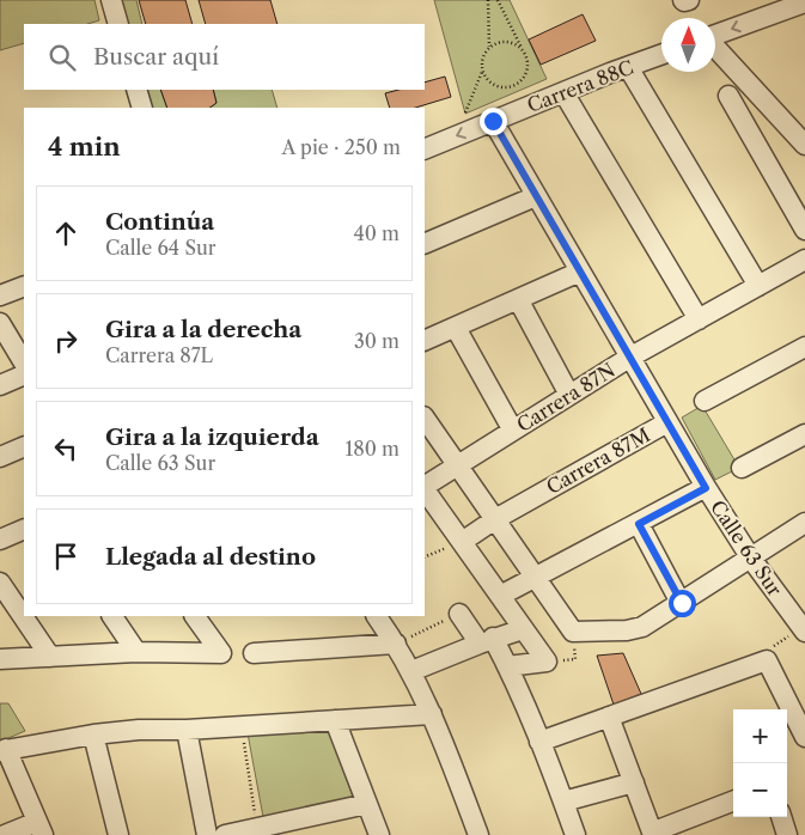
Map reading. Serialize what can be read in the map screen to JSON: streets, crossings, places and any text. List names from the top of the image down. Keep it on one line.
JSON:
{"streets":{"street":["Carrera 88C","Carrera 87N","Carrera 87M","Calle 63 Sur"]},"crossings":[["Carrera 88C","Calle 63 Sur"],["Carrera 87N","Calle 63 Sur"],["Carrera 87M","Calle 63 Sur"]],"north":"top","page":{"search":"Buscar aquí","heading":["4 min","A pie · 250 m"],"list":[["Continúa","Calle 64 Sur","40 m"],["Gira a la derecha","Carrera 87L","30 m"],["Gira a la izquierda","Calle 63 Sur","180 m"],"Llegada al destino"],"map_buttons":["+","−"]}}
